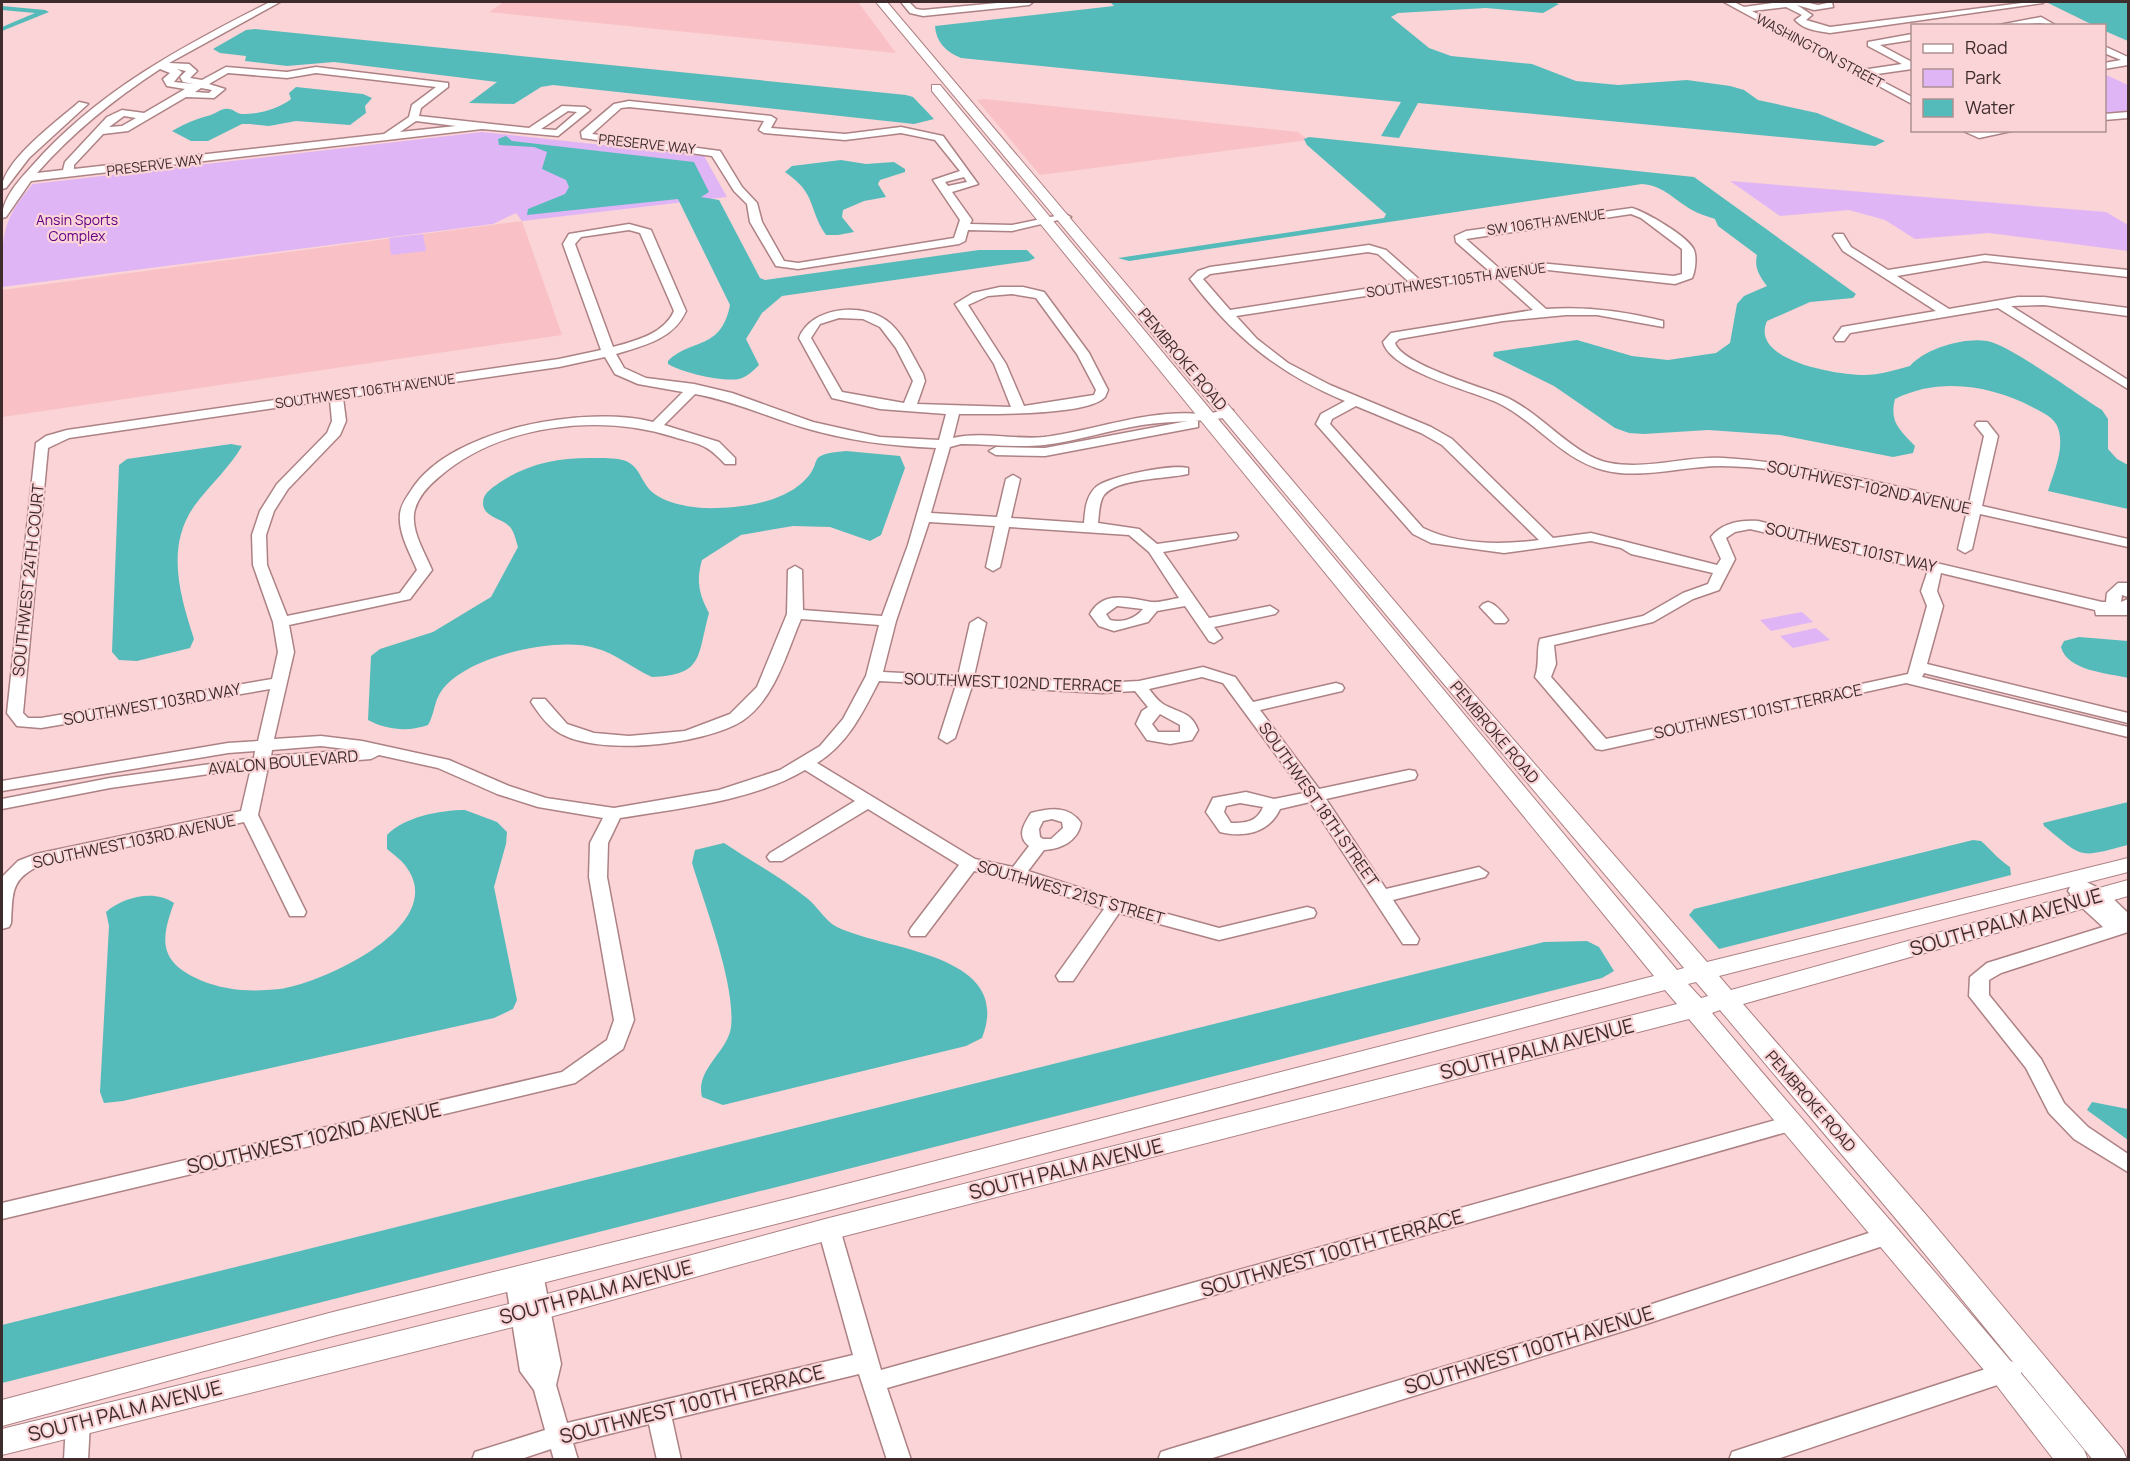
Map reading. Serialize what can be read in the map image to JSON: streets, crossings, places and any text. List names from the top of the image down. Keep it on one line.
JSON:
{"streets":{"main road":["PEMBROKE ROAD","SOUTH PALM AVENUE"],"street":["WASHINGTON STREET","PRESERVE WAY","SW 106TH AVENUE","SOUTHWEST 105TH AVENUE","SOUTHWEST 106TH AVENUE","SOUTHWEST 102ND AVENUE","SOUTHWEST 101ST WAY","SOUTHWEST 24TH COURT","SOUTHWEST 102ND TERRACE","SOUTHWEST 103RD WAY","SOUTHWEST 101ST TERRACE","AVALON BOULEVARD","SOUTHWEST 18TH STREET","SOUTHWEST 103RD AVENUE","SOUTHWEST 21ST STREET","SOUTHWEST 100TH TERRACE","SOUTHWEST 100TH AVENUE"]},"crossings":[["SW 106TH AVENUE","SOUTHWEST 105TH AVENUE"],["PEMBROKE ROAD","SOUTH PALM AVENUE"],["PEMBROKE ROAD","SOUTHWEST 100TH TERRACE"],["PEMBROKE ROAD","SOUTHWEST 100TH AVENUE"],["SOUTHWEST 106TH AVENUE","SOUTHWEST 24TH COURT"],["SOUTHWEST 102ND AVENUE","AVALON BOULEVARD"],["SOUTHWEST 101ST WAY","SOUTHWEST 101ST TERRACE"],["SOUTHWEST 24TH COURT","SOUTHWEST 103RD WAY"],["SOUTHWEST 102ND TERRACE","AVALON BOULEVARD"],["SOUTHWEST 102ND TERRACE","SOUTHWEST 18TH STREET"],["AVALON BOULEVARD","SOUTHWEST 21ST STREET"]],"parks":["Ansin Sports Complex"],"legend":["Road","Park","Water"]}
